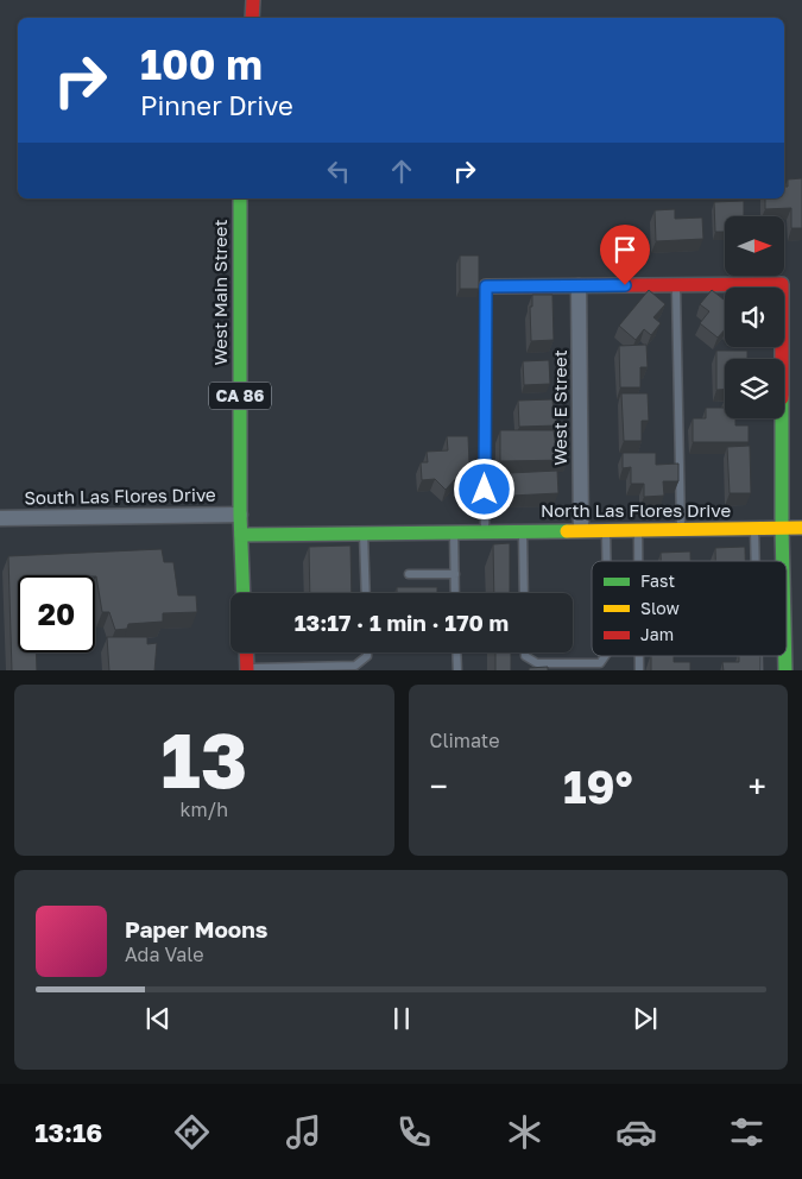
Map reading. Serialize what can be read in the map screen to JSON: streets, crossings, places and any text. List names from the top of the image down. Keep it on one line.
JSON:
{"streets":{"main road":["West Main Street","CA 86","North Las Flores Drive"],"street":["West E Street","South Las Flores Drive"]},"crossings":[["West Main Street","South Las Flores Drive"],["West Main Street","North Las Flores Drive"],["West E Street","North Las Flores Drive"]],"legend":["Fast","Slow","Jam"],"north":"right","page":{"turn":["100 m","Pinner Drive"],"limit":"20","trip":"13:17 · 1 min · 170 m","tile":[["13","km/h"],"Climate"],"heat":["−","19°","+"],"song":["Paper Moons","Ada Vale"],"tabs":"13:16"}}
